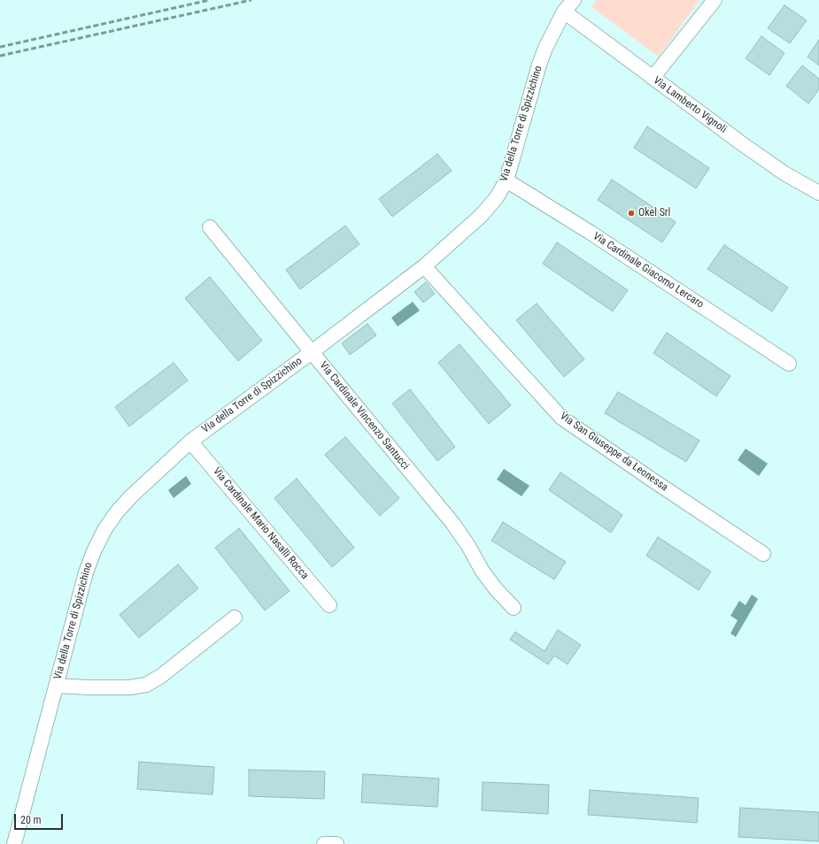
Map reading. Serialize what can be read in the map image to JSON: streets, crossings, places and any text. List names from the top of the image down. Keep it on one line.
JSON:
{"streets":{"street":["Via Lamberto Vignoli","Via della Torre di Spizzichino","Via Cardinale Giacomo Lercaro","Via Cardinale Vincenzo Santucci","Via San Giuseppe da Leonessa","Via Cardinale Mario Nasalli Rocca"]},"crossings":[["Via Lamberto Vignoli","Via della Torre di Spizzichino"],["Via della Torre di Spizzichino","Via Cardinale Giacomo Lercaro"],["Via della Torre di Spizzichino","Via Cardinale Vincenzo Santucci"],["Via della Torre di Spizzichino","Via San Giuseppe da Leonessa"],["Via della Torre di Spizzichino","Via Cardinale Mario Nasalli Rocca"]],"places":["Okel Srl"],"scale_bar":"20 m"}
